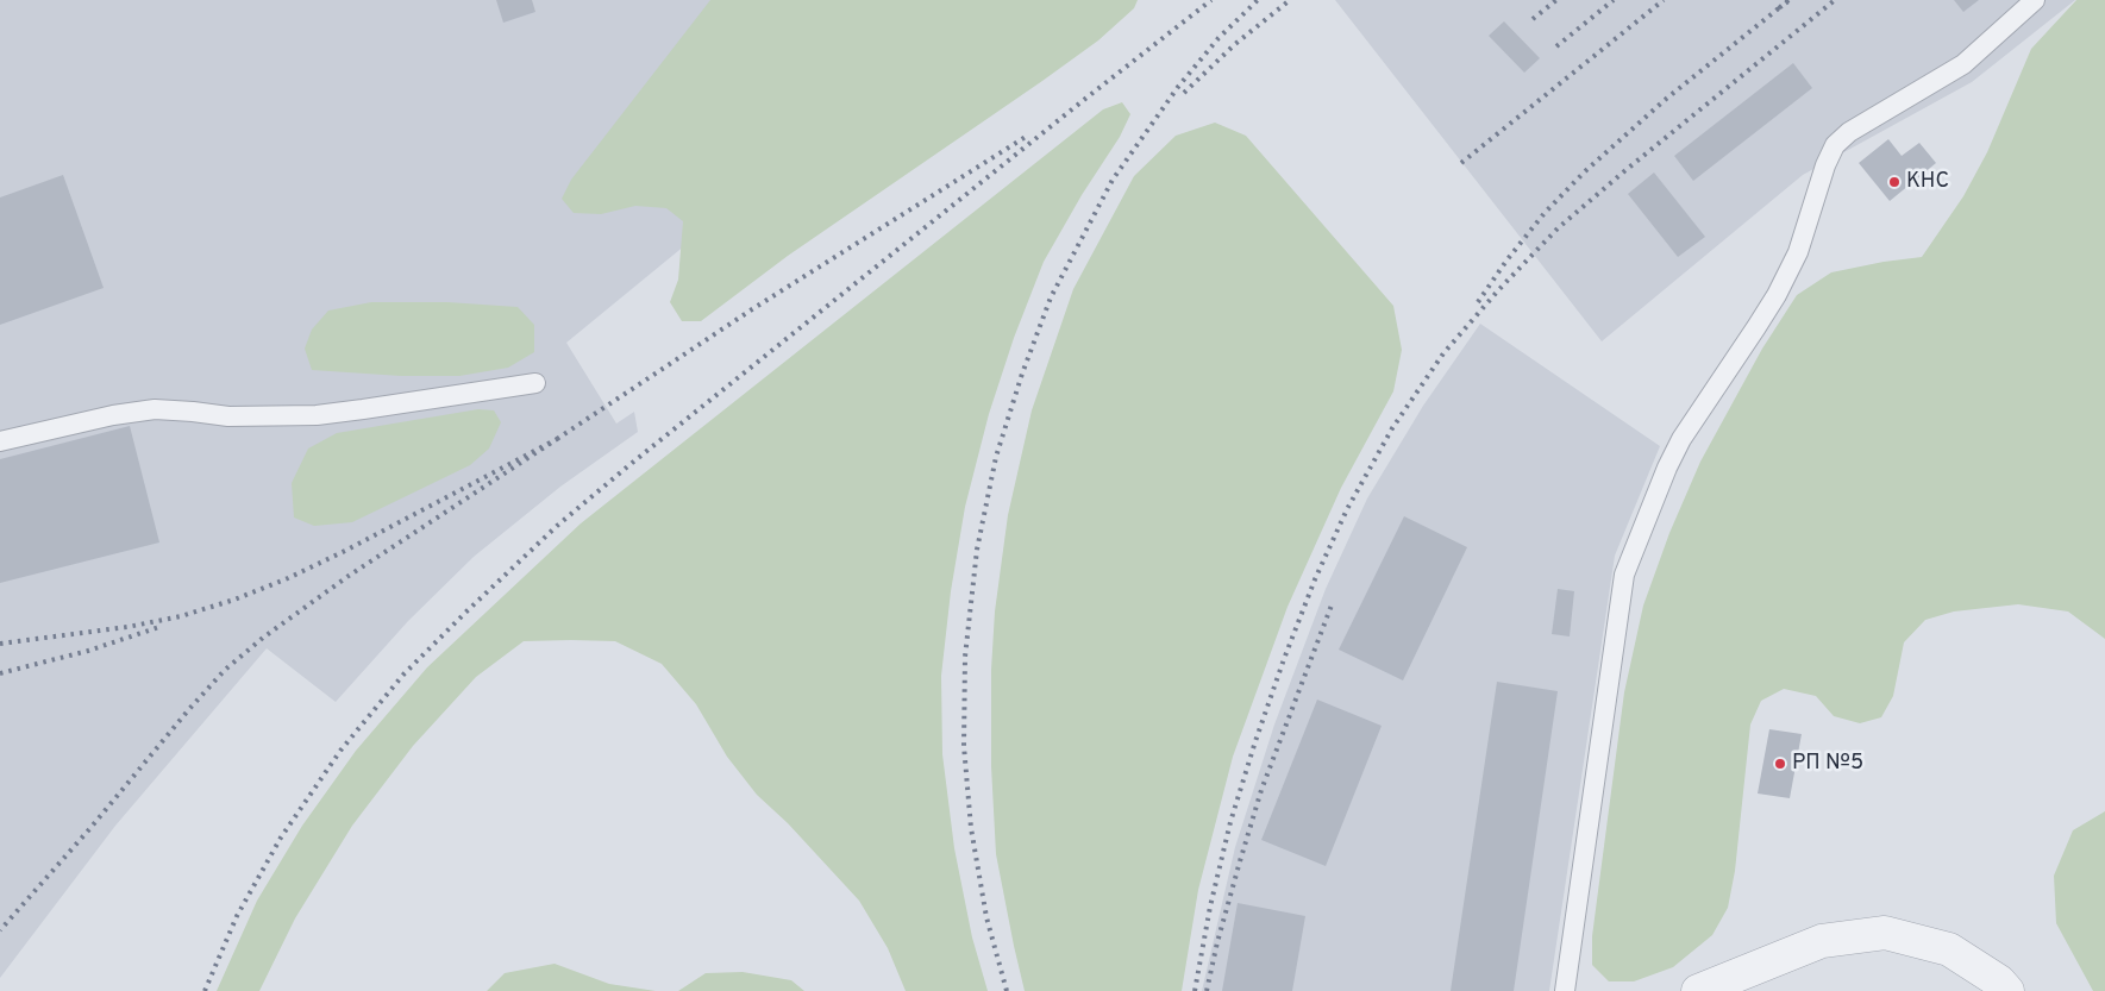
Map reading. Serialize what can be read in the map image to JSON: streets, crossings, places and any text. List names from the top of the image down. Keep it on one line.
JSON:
{"places":["КНС","РП №5"]}
